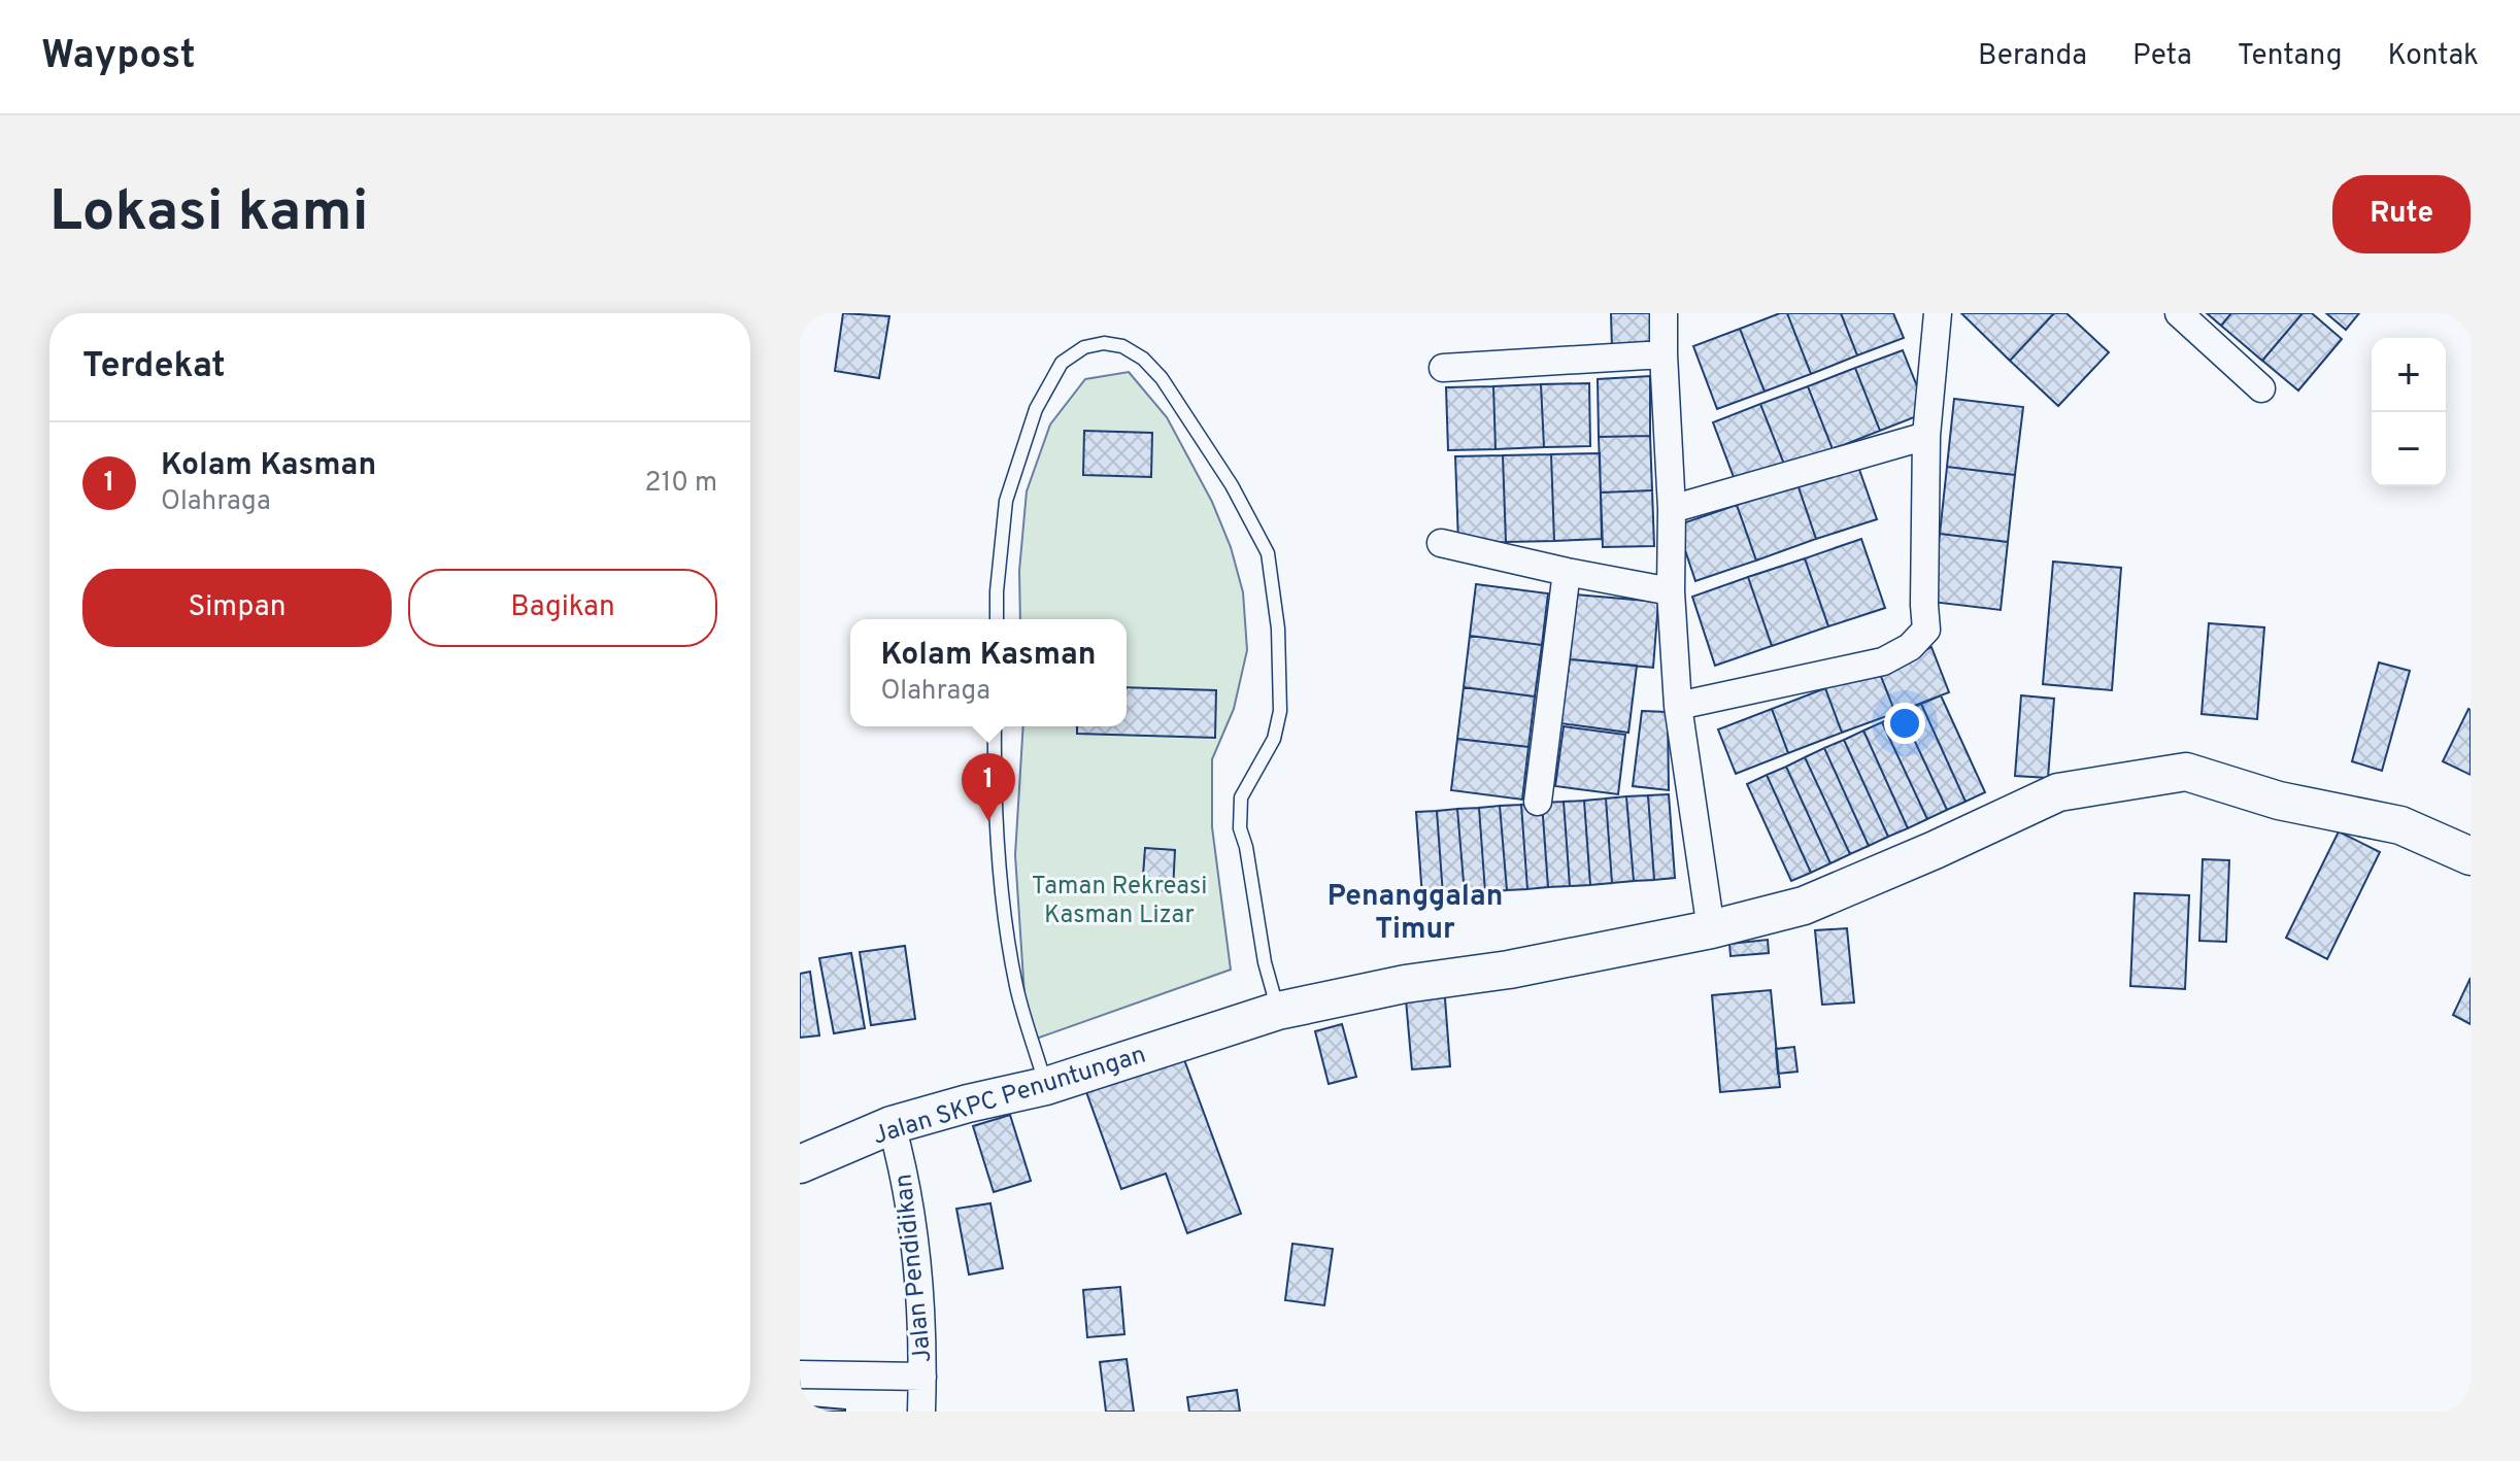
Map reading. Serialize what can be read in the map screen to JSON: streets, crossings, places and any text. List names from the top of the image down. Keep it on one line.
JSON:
{"streets":{"street":["Jalan SKPC Penuntungan","Jalan Pendidikan"]},"crossings":[["Jalan SKPC Penuntungan","Jalan Pendidikan"]],"districts":["Penanggalan Timur"],"parks":["Taman Rekreasi Kasman Lizar"],"page":{"header":"Waypost","nav":["Beranda","Peta","Tentang","Kontak"],"buttons":["Rute",["Simpan","Bagikan"]],"title":"Lokasi kami","heading":"Terdekat","map_buttons":["+","−"],"list":[{"mark":"1","name":"Kolam Kasman","note":"Olahraga","value":"210 m"}],"popup":["Kolam Kasman","Olahraga"],"pins":"1"}}
